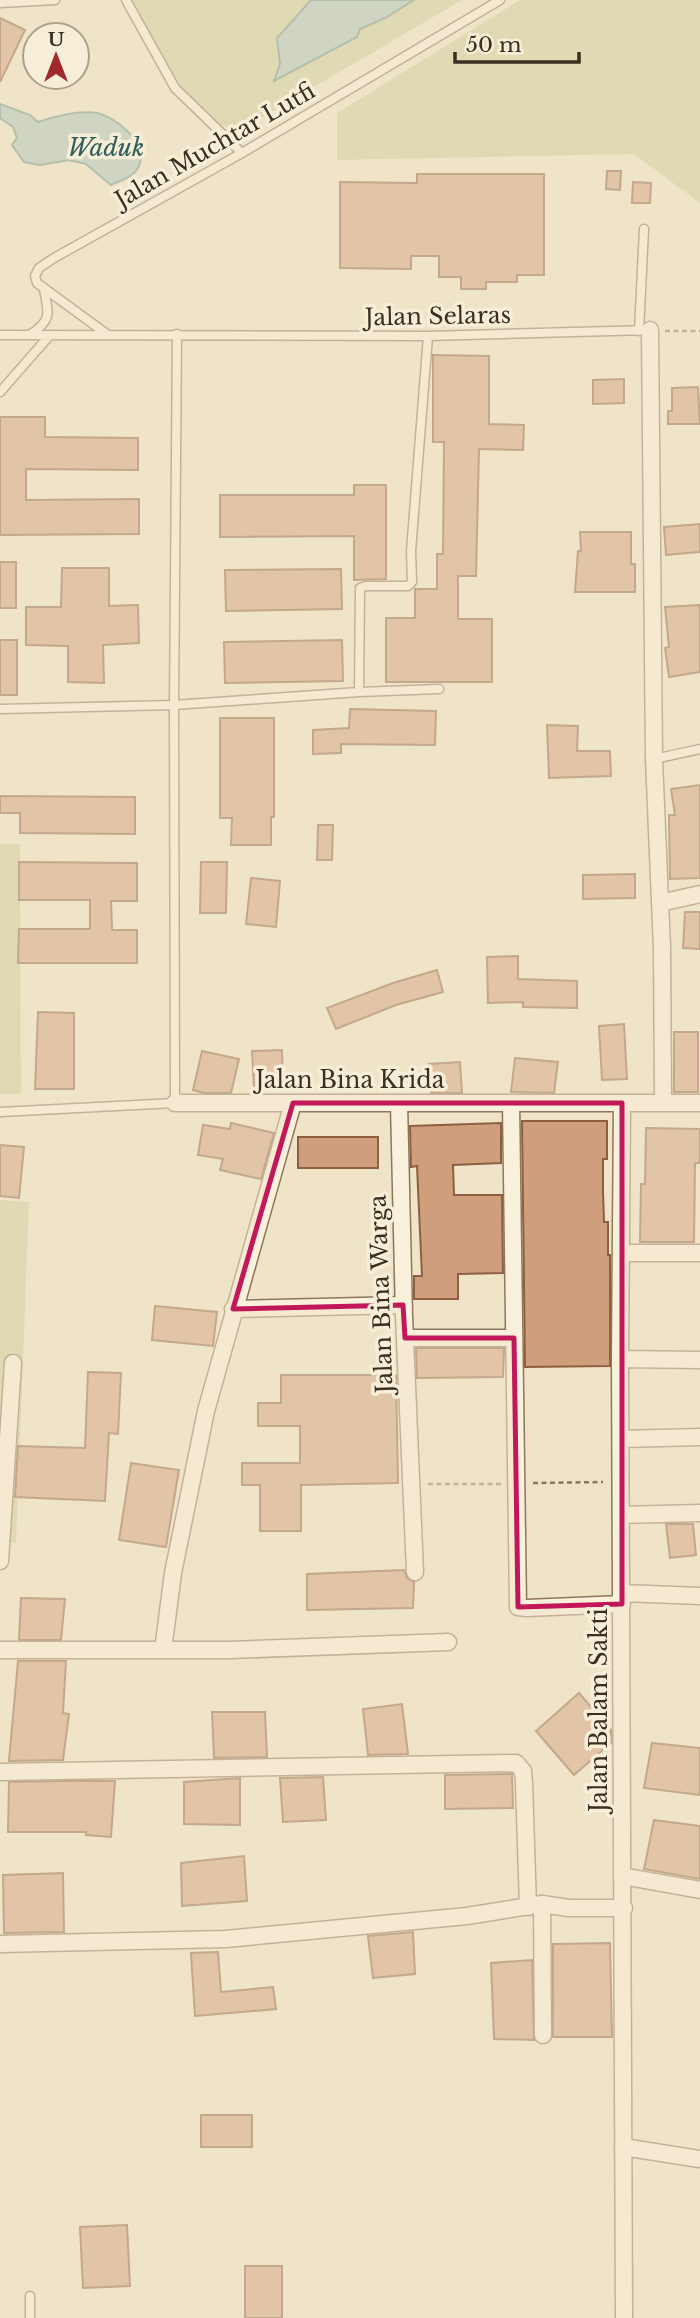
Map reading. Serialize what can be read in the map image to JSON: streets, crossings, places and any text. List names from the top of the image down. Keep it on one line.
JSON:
{"streets":{"street":["Jalan Bina Krida","Jalan Bina Warga","Jalan Balam Sakti"],"lane":["Jalan Muchtar Lutfi","Jalan Selaras"]},"crossings":[["Jalan Bina Krida","Jalan Bina Warga"],["Jalan Bina Krida","Jalan Balam Sakti"]],"water":["Waduk"],"scale_bar":"50 m","north":"top"}
